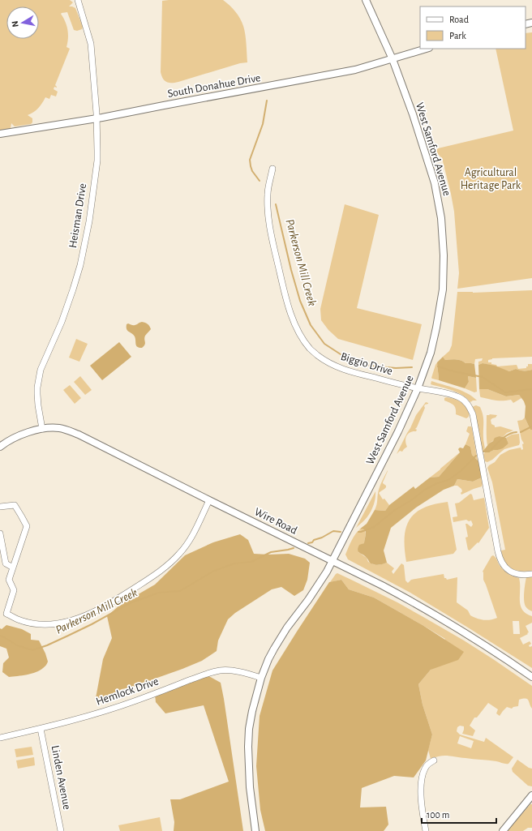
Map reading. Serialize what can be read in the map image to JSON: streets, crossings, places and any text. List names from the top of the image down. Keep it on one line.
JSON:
{"streets":{"street":["South Donahue Drive","West Samford Avenue","Heisman Drive","Biggio Drive","Wire Road","Hemlock Drive","Linden Avenue"]},"crossings":[["South Donahue Drive","West Samford Avenue"],["South Donahue Drive","Heisman Drive"],["West Samford Avenue","Biggio Drive"],["West Samford Avenue","Wire Road"],["West Samford Avenue","Hemlock Drive"],["Heisman Drive","Wire Road"],["Hemlock Drive","Linden Avenue"]],"water":["Parkerson Mill Creek"],"parks":["Agricultural Heritage Park"],"legend":["Road","Park"],"scale_bar":"100 m","north":"left"}
